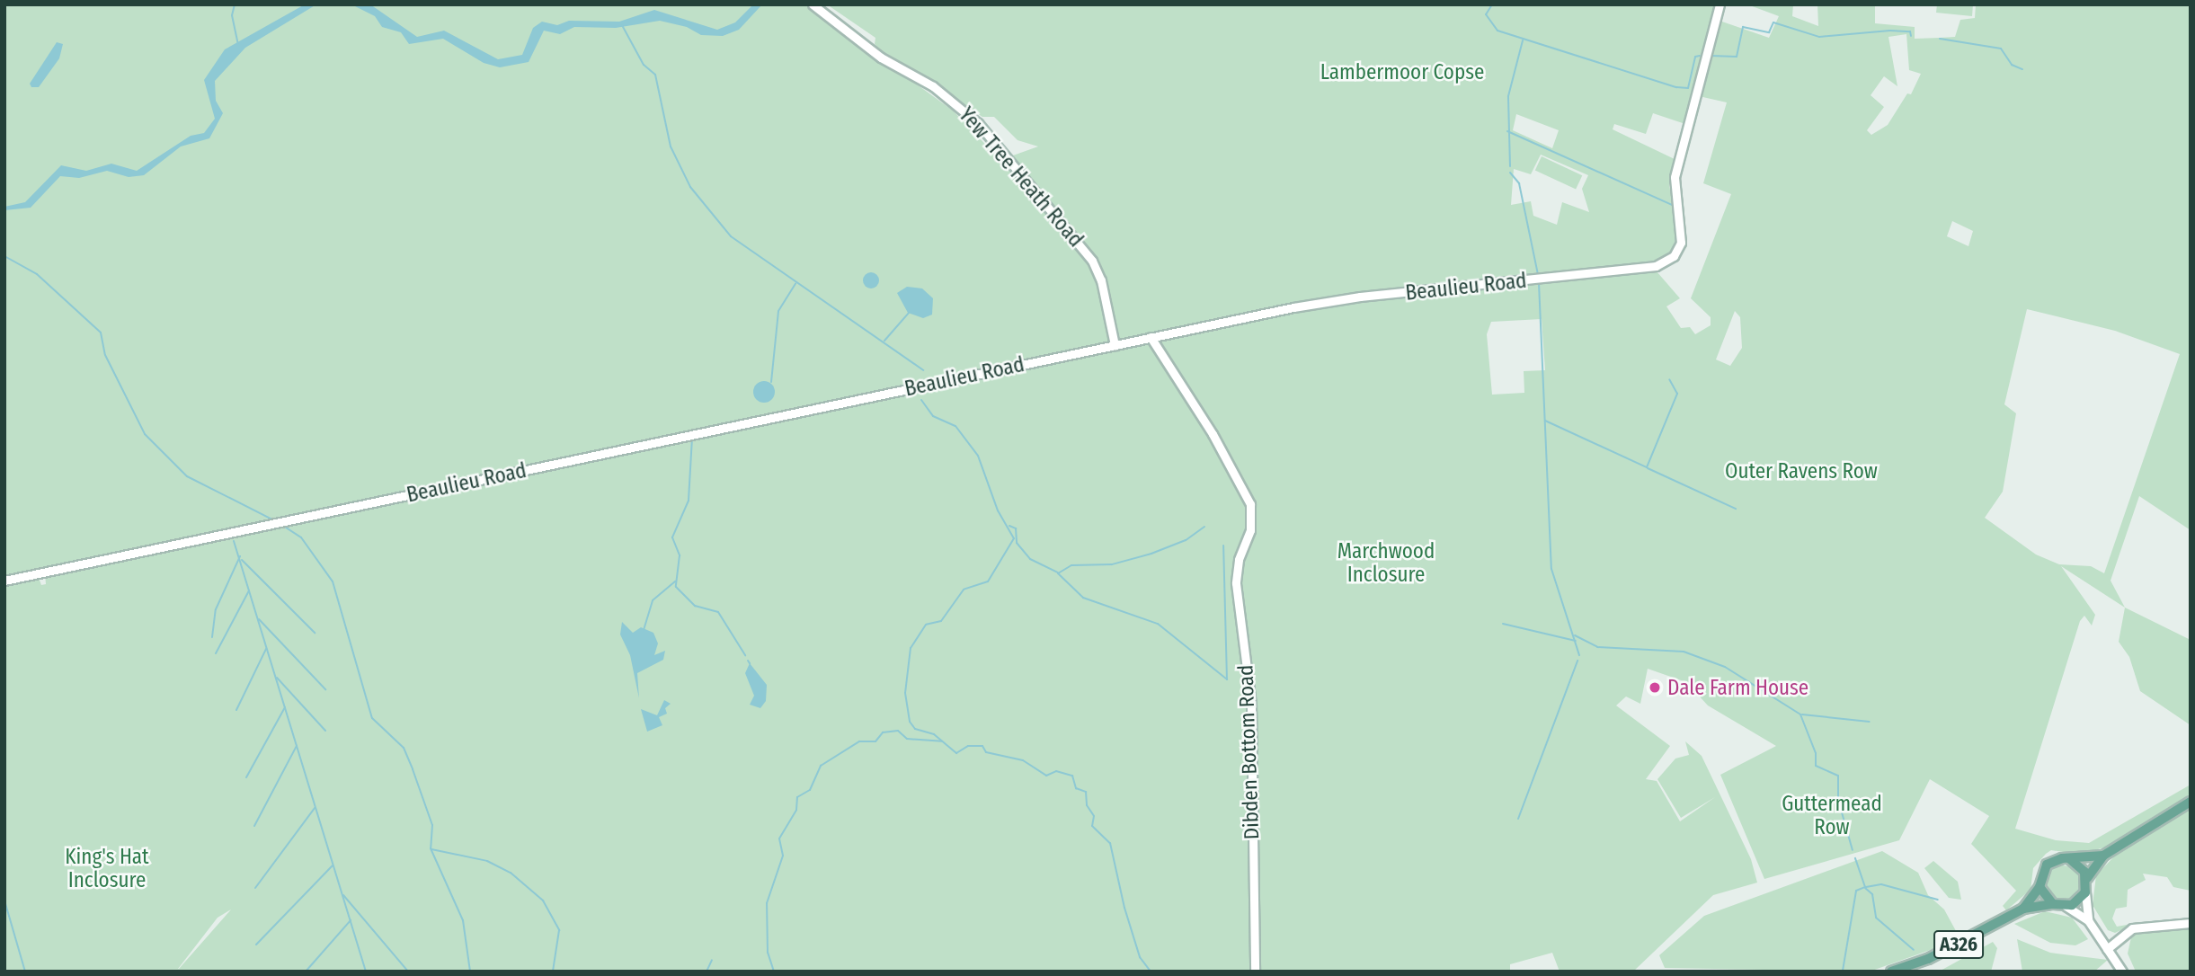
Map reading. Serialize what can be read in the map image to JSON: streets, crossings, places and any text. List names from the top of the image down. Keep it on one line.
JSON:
{"streets":{"main road":["A326"],"street":["Yew Tree Heath Road","Beaulieu Road","Dibden Bottom Road"]},"crossings":[["Yew Tree Heath Road","Beaulieu Road"],["Beaulieu Road","Dibden Bottom Road"]],"parks":["Lambermoor Copse","Outer Ravens Row","Marchwood Inclosure","Guttermead Row","King's Hat Inclosure"],"places":["Dale Farm House"]}
